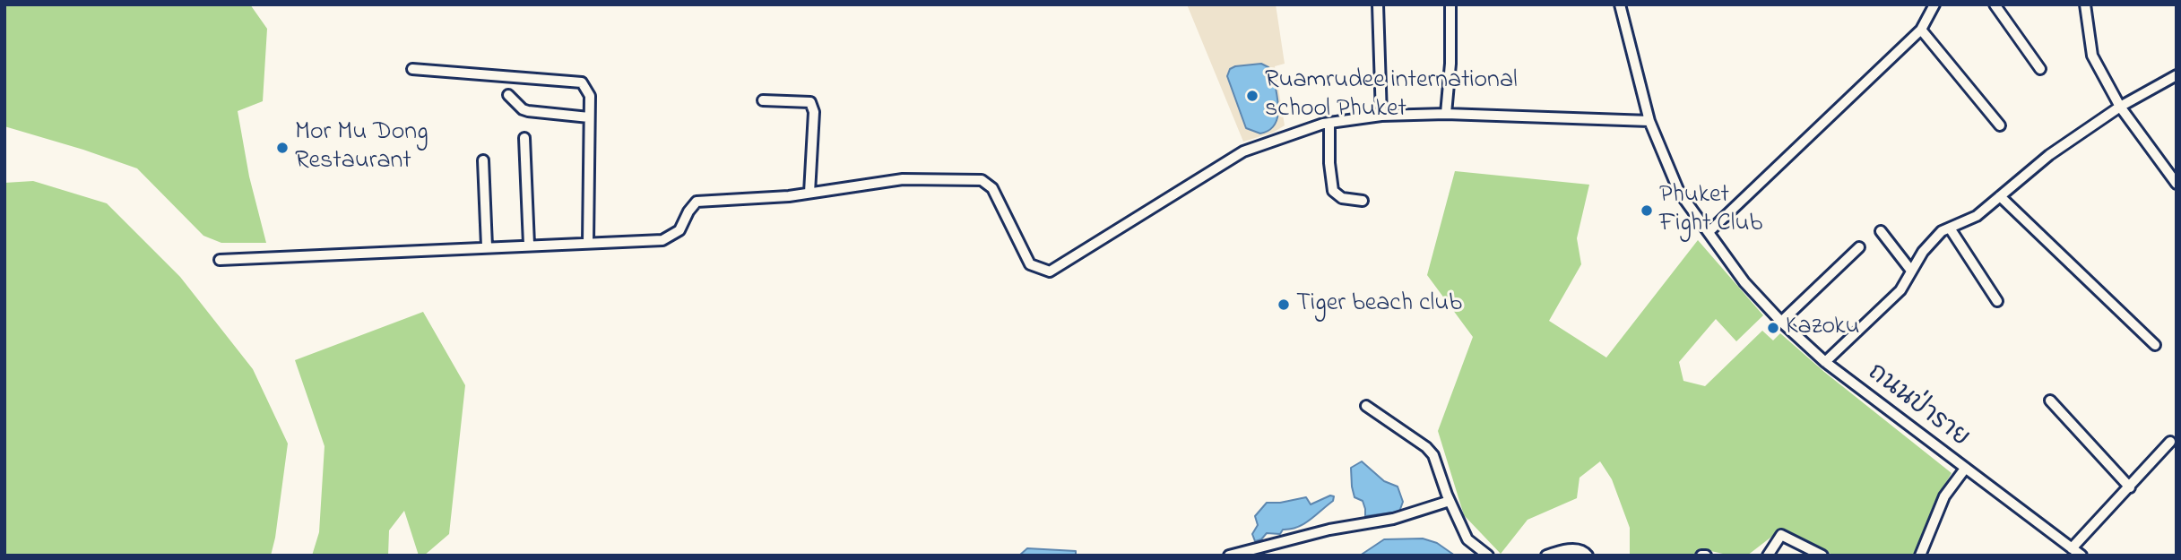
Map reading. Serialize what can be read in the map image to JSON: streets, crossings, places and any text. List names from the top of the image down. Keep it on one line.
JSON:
{"streets":{"street":["ถนนป่าราย"]},"places":["Ruamrudee international school Phuket","Mor Mu Dong Restaurant","Phuket Fight Club","Tiger beach club","Kazoku"]}
